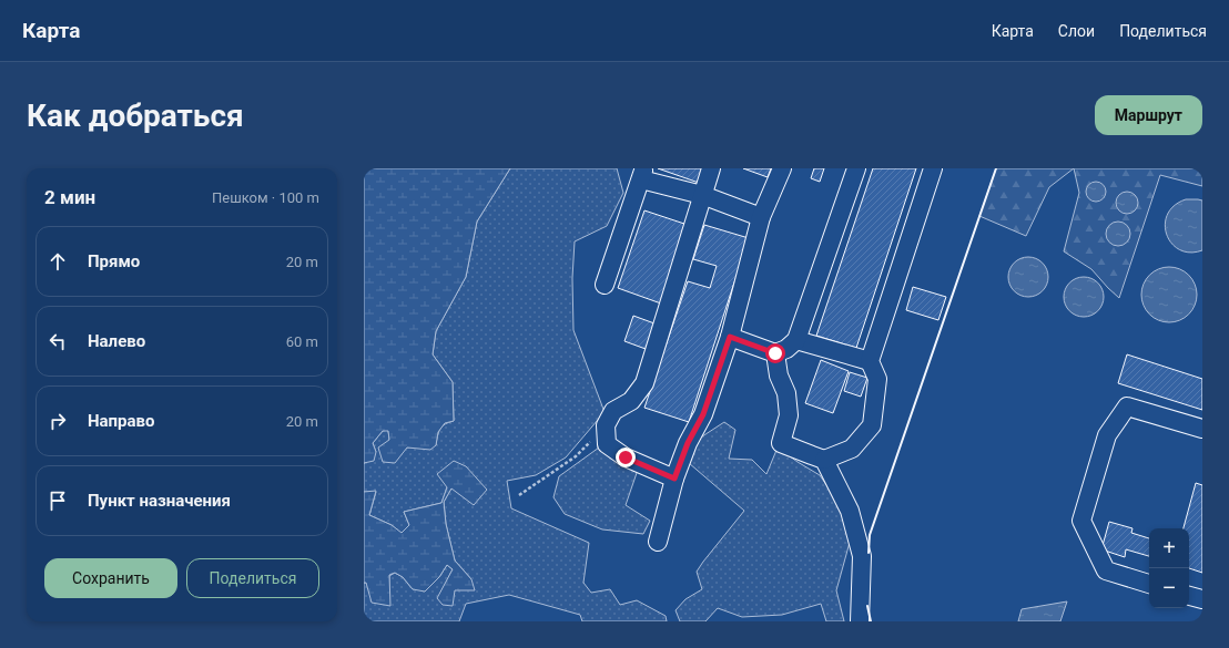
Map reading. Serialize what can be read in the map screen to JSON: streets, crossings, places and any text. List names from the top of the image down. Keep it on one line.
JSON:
{"page":{"header":"Карта","nav":["Карта","Слои","Поделиться"],"buttons":["Маршрут",["Сохранить","Поделиться"]],"title":"Как добраться","heading":["2 мин","Пешком · 100 m"],"list":[["Прямо","20 m"],["Налево","60 m"],["Направо","20 m"],"Пункт назначения"],"map_buttons":["+","−"]}}
